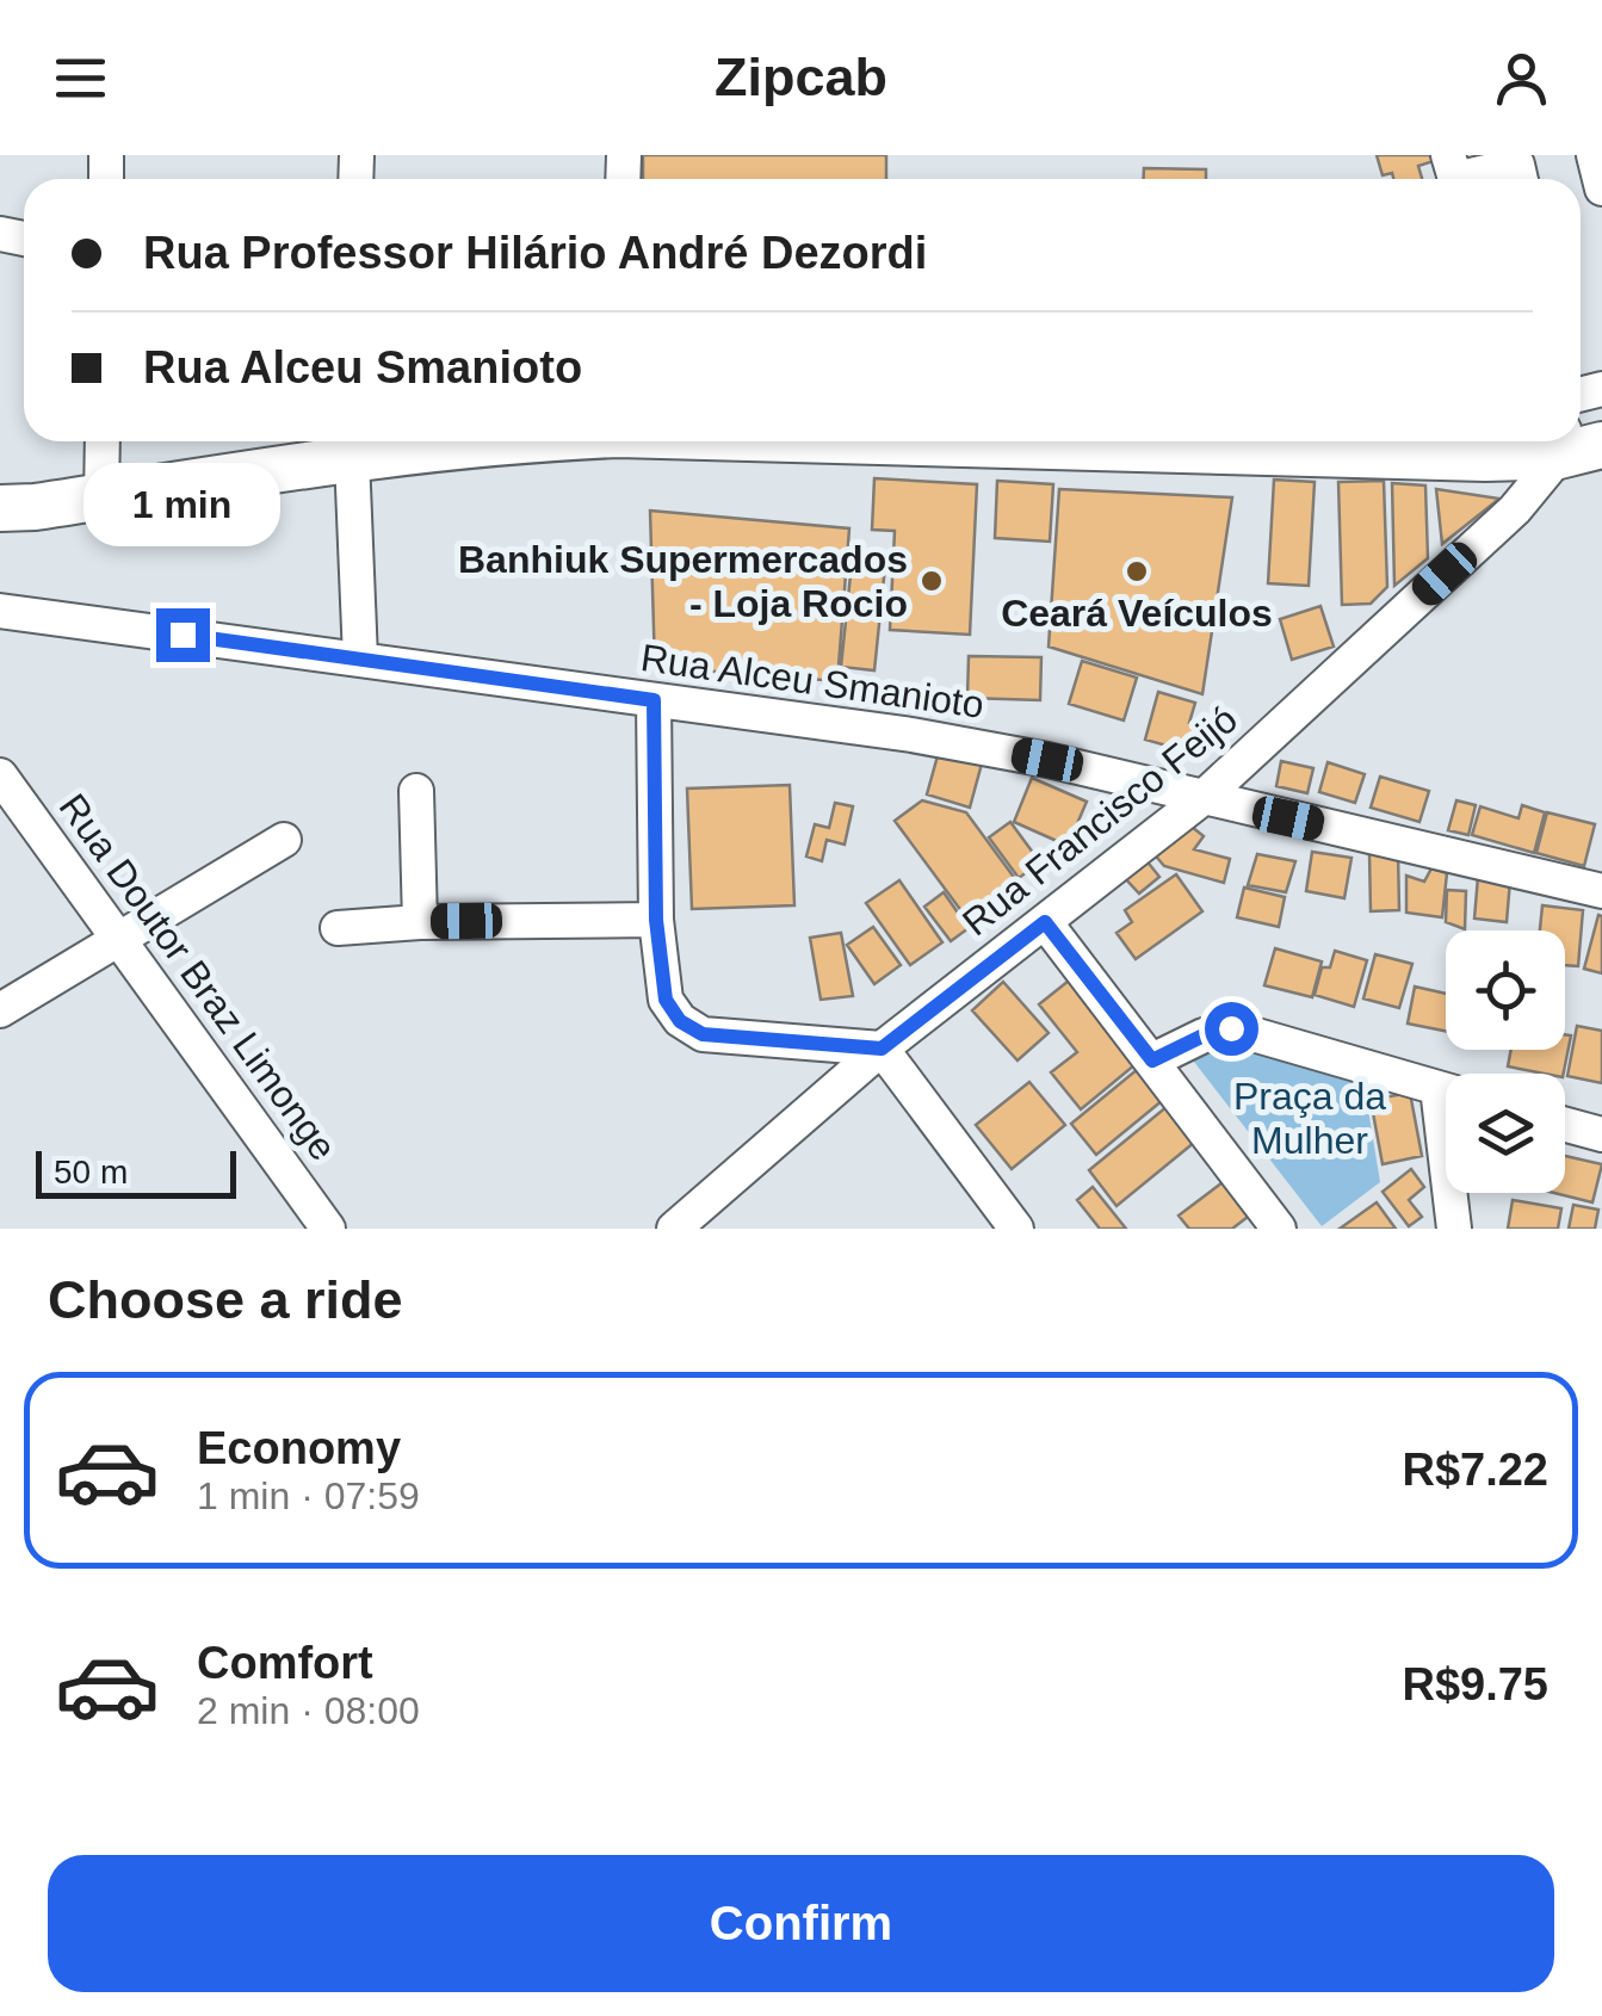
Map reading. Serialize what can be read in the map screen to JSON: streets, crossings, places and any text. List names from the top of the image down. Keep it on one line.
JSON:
{"streets":{"street":["Rua Alceu Smanioto","Rua Francisco Feijó","Rua Doutor Braz Limonge"]},"crossings":[["Rua Alceu Smanioto","Rua Francisco Feijó"]],"parks":["Praça da Mulher"],"places":["Ceará Veículos","Banhiuk Supermercados - Loja Rocio"],"scale_bar":"50 m","page":{"header":"Zipcab","banner":["Rua Professor Hilário André Dezordi","Rua Alceu Smanioto"],"bubble":"1 min","scale":"50 m","heading":"Choose a ride","list":[{"name":"Economy","note":"1 min · 07:59","value":"R$7.22"},{"name":"Comfort","note":"2 min · 08:00","value":"R$9.75"}],"buttons":"Confirm"}}
